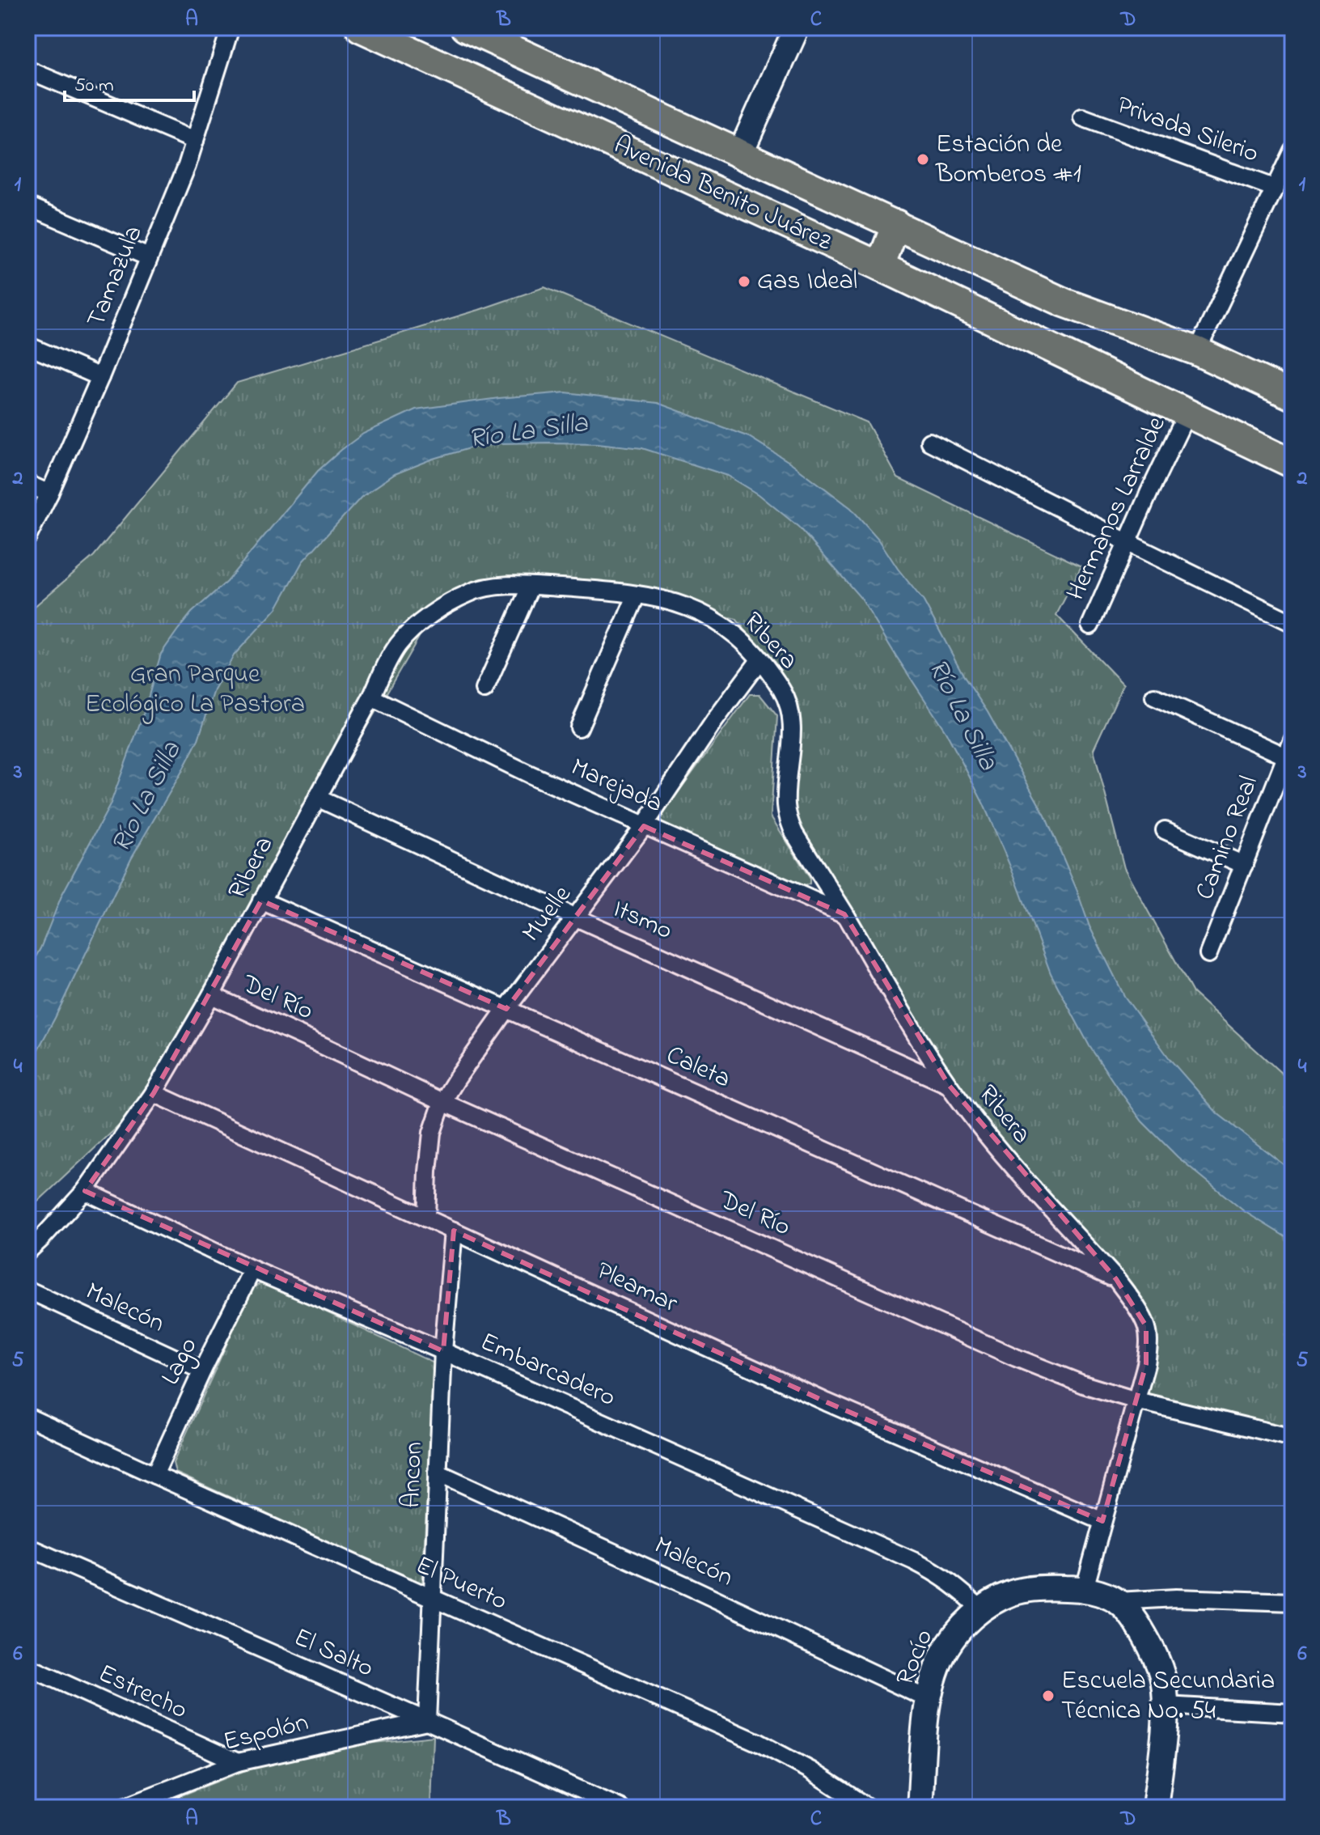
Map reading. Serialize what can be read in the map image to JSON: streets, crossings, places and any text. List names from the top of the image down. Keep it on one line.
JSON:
{"streets":{"main road":["Avenida Benito Juárez"],"street":["Privada Silerio","Tamazula","Hermanos Larralde","Ribera","Marejada","Camino Real","Muelle","Itsmo","Del Río","Caleta","Pleamar","Malecón","Lago","Embarcadero","Ancon","El Puerto","El Salto","Rocío","Estrecho","Espolón"]},"crossings":[["Avenida Benito Juárez","Hermanos Larralde"],["Ribera","Marejada"],["Ribera","Muelle"],["Ribera","Itsmo"],["Ribera","Del Río"],["Ribera","Caleta"],["Ribera","Pleamar"],["Ribera","Embarcadero"],["Ribera","Rocío"],["Marejada","Muelle"],["Muelle","Itsmo"],["Muelle","Del Río"],["Muelle","Caleta"],["Muelle","Pleamar"],["Pleamar","Ancon"],["Malecón","Lago"],["Malecón","Ancon"],["Malecón","Rocío"],["Lago","Embarcadero"],["Lago","El Puerto"],["Embarcadero","Ancon"],["Embarcadero","Rocío"],["Ancon","El Puerto"],["Ancon","El Salto"],["Ancon","Espolón"],["El Salto","Espolón"],["Estrecho","Espolón"]],"water":["Río La Silla"],"parks":["Gran Parque Ecológico La Pastora"],"places":["Estación de Bomberos #1","Gas Ideal","Escuela Secundaria Técnica No. 54"],"scale_bar":"50 m","grid":{"columns":["A","B","C","D"],"rows":["1","2","3","4","5","6"]}}
